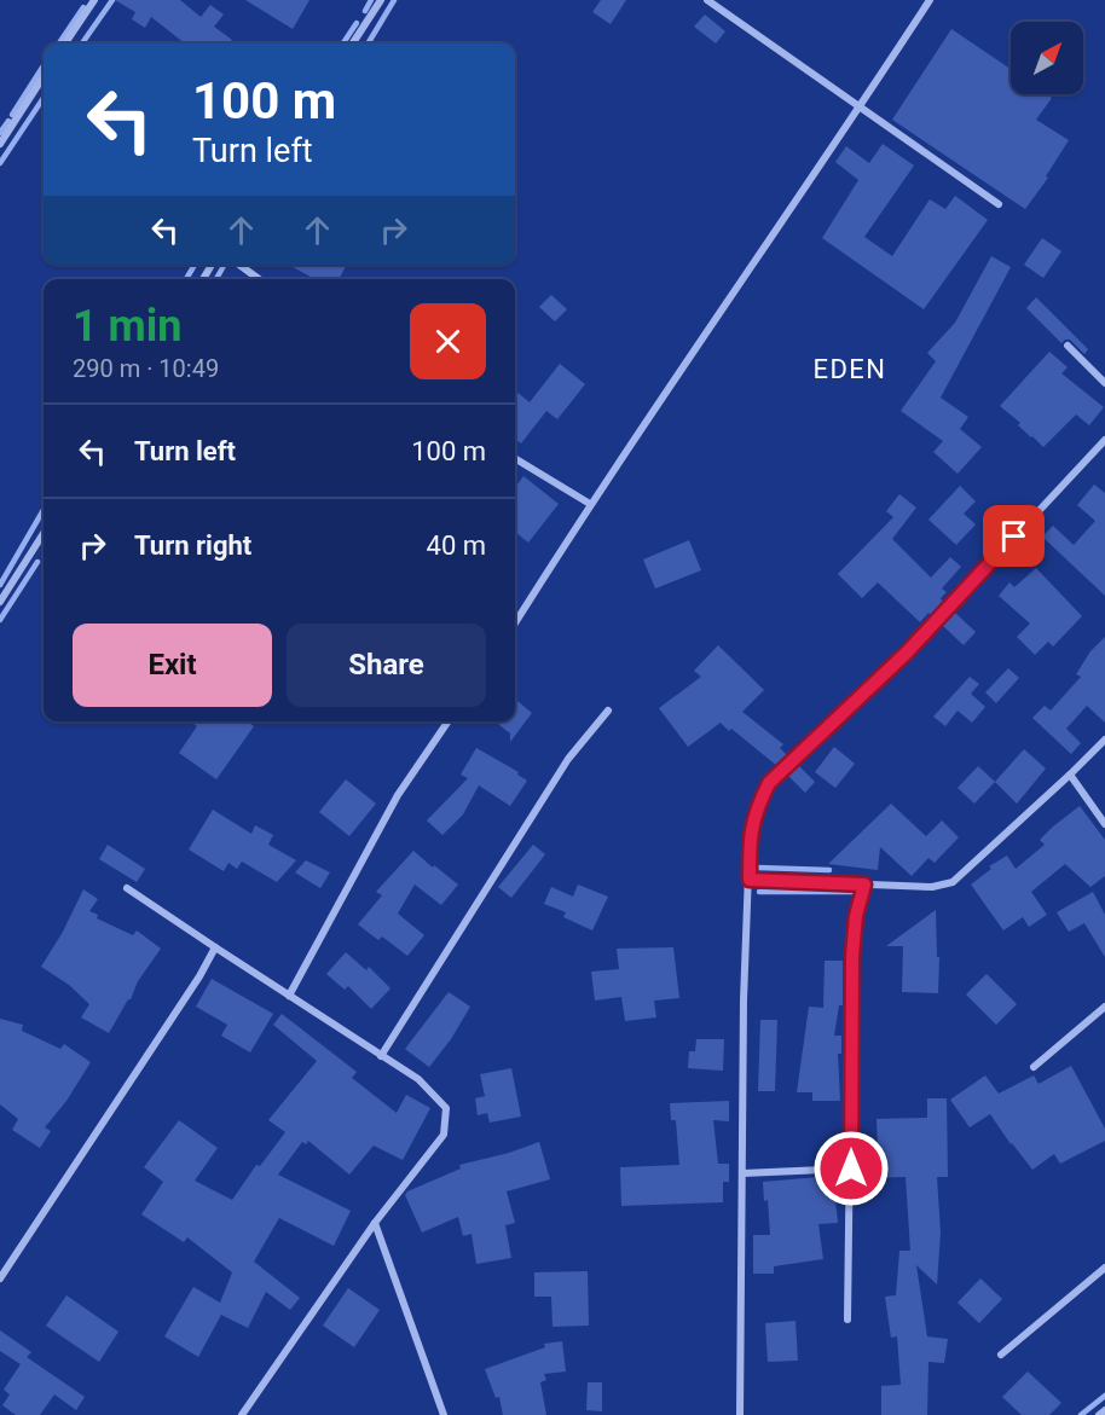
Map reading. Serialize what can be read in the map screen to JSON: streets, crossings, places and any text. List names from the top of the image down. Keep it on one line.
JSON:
{"districts":["EDEN"],"north":"top right","page":{"turn":["100 m","Turn left"],"heading":["1 min","290 m · 10:49"],"list":[{"name":"Turn left","value":"100 m"},{"name":"Turn right","value":"40 m"}],"buttons":["Exit","Share"]}}
